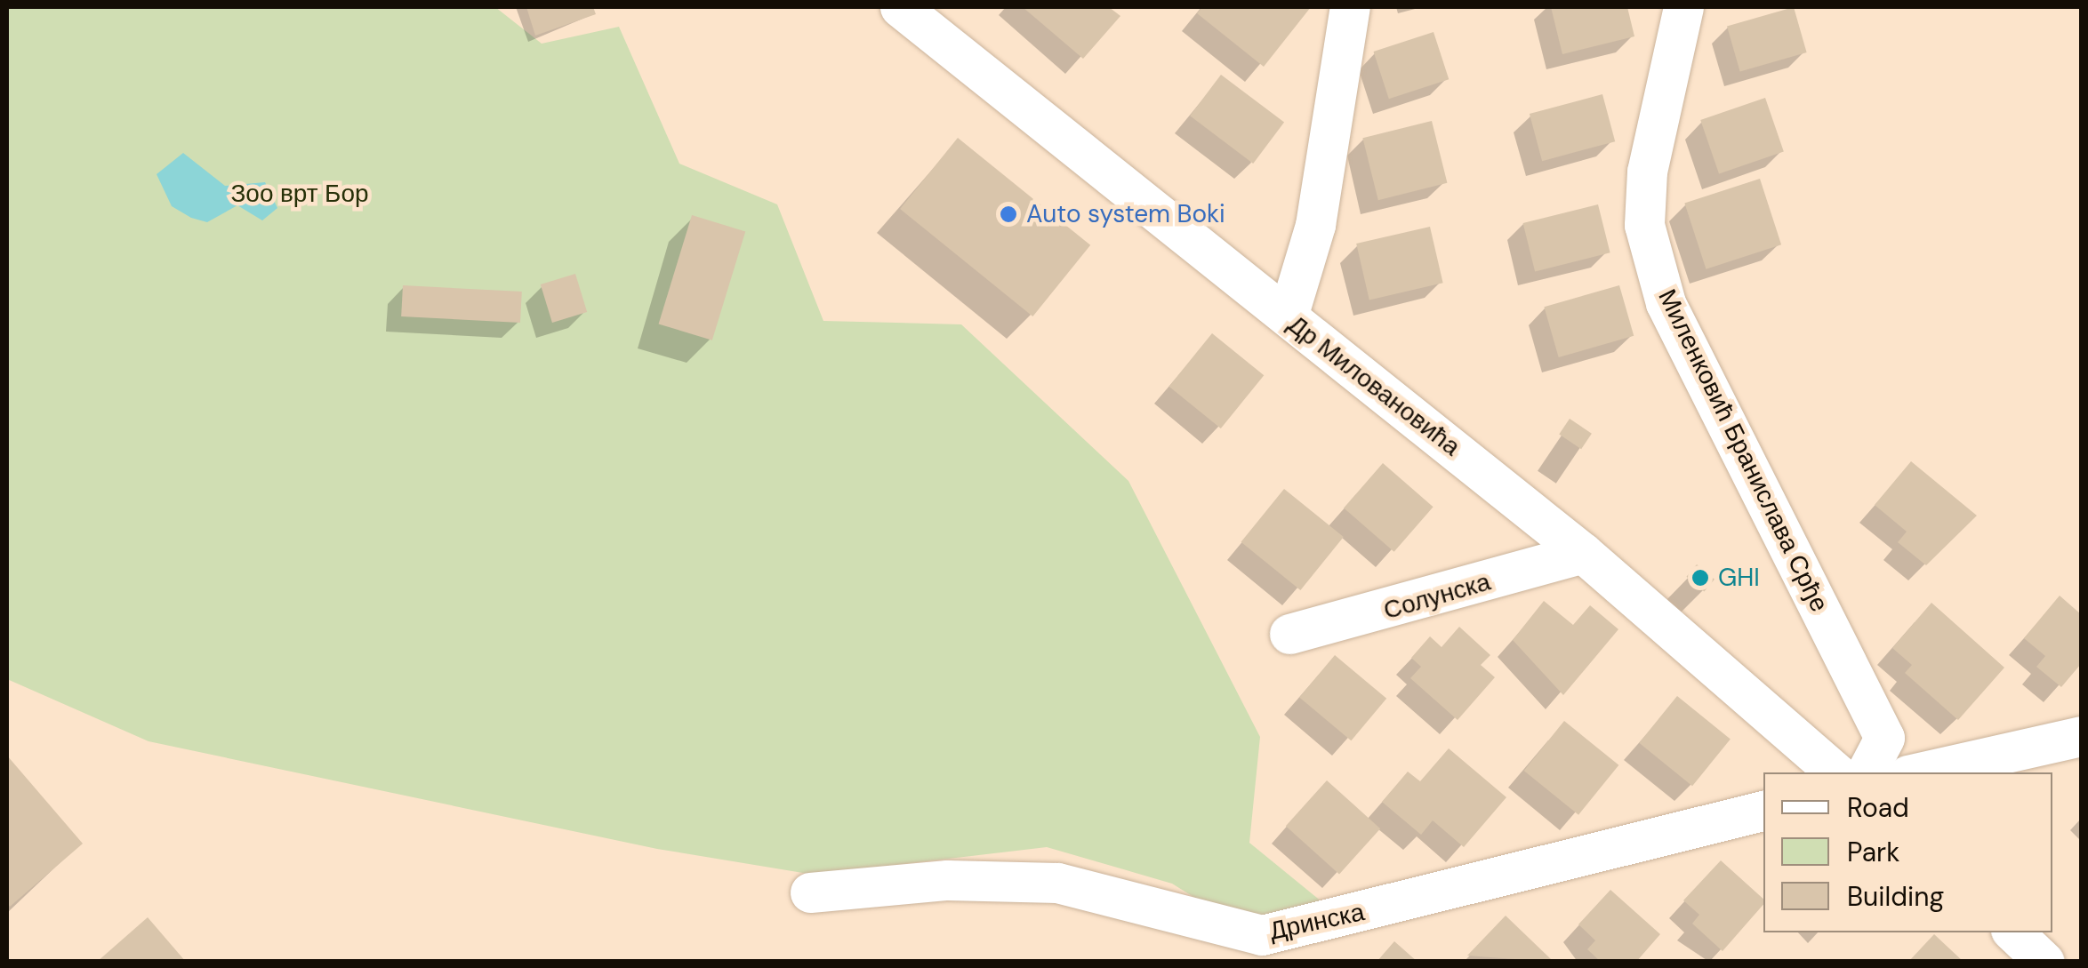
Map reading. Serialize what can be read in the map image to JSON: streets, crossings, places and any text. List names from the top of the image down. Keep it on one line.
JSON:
{"streets":{"street":["Др Миловановића","Миленковић Бранислава Срђе","Солунска","Дринска"]},"crossings":[["Др Миловановића","Солунска"]],"parks":["Зоо врт Бор"],"places":["Auto system Boki","GHI"],"legend":["Road","Park","Building"]}
